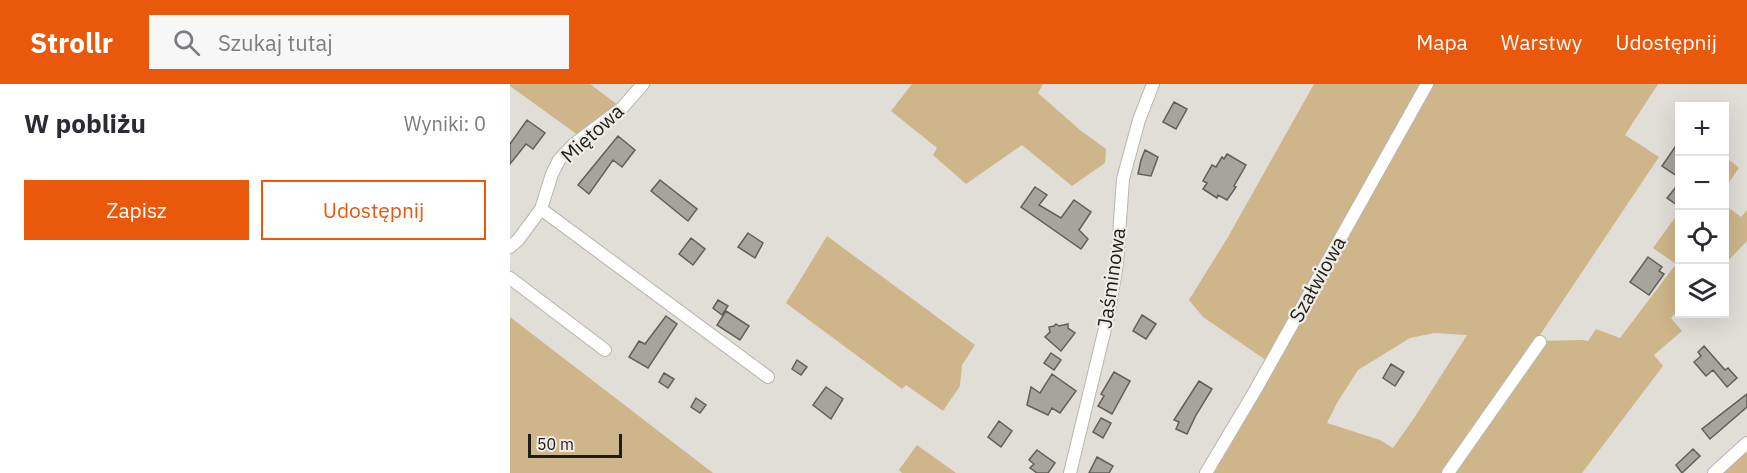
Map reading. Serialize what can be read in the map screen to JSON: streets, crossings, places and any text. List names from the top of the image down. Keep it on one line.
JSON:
{"streets":{"street":["Miętowa","Jaśminowa","Szałwiowa"]},"scale_bar":"50 m","page":{"header":"Strollr","search":"Szukaj tutaj","nav":["Mapa","Warstwy","Udostępnij"],"heading":["W pobliżu","Wyniki: 0"],"map_buttons":["+","−"],"buttons":["Zapisz","Udostępnij"],"scale":"50 m"}}
